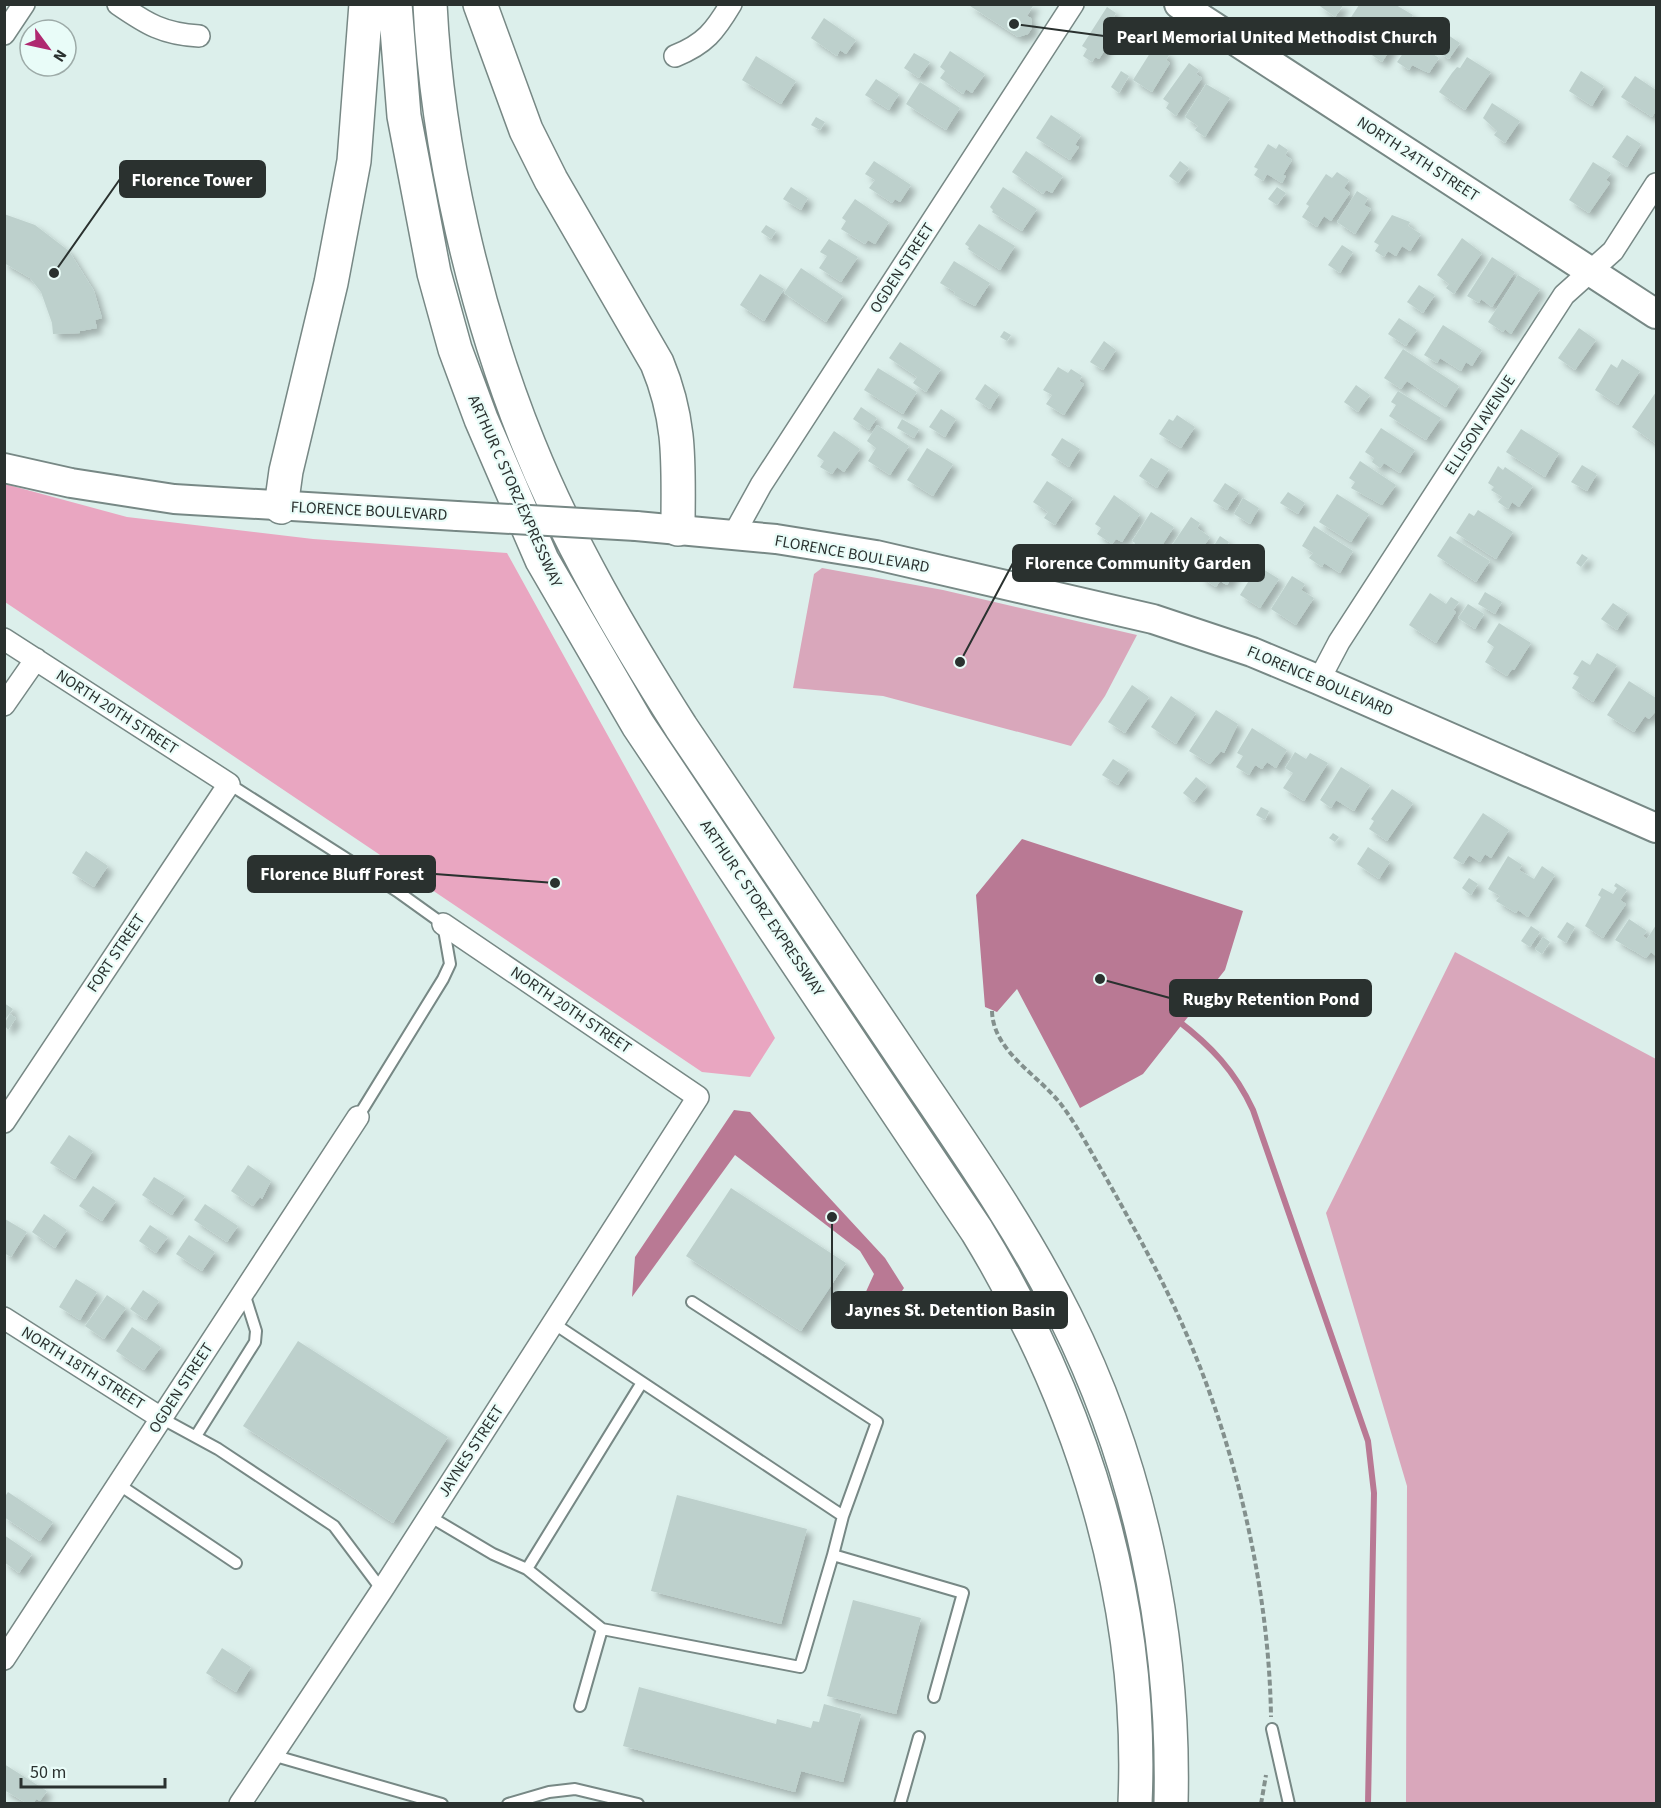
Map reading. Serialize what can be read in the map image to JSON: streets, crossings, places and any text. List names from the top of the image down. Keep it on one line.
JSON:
{"streets":{"highway":["ARTHUR C STORZ EXPRESSWAY"],"street":["NORTH 24TH STREET","OGDEN STREET","ELLISON AVENUE","FLORENCE BOULEVARD","NORTH 20TH STREET","FORT STREET","NORTH 18TH STREET","JAYNES STREET"]},"crossings":[["NORTH 24TH STREET","ELLISON AVENUE"],["OGDEN STREET","FLORENCE BOULEVARD"],["OGDEN STREET","NORTH 18TH STREET"],["ELLISON AVENUE","FLORENCE BOULEVARD"],["NORTH 20TH STREET","FORT STREET"],["NORTH 20TH STREET","JAYNES STREET"]],"places":["Pearl Memorial United Methodist Church","Florence Tower","Florence Community Garden","Florence Bluff Forest","Rugby Retention Pond","Jaynes St. Detention Basin"],"scale_bar":"50 m","north":"bottom right"}
